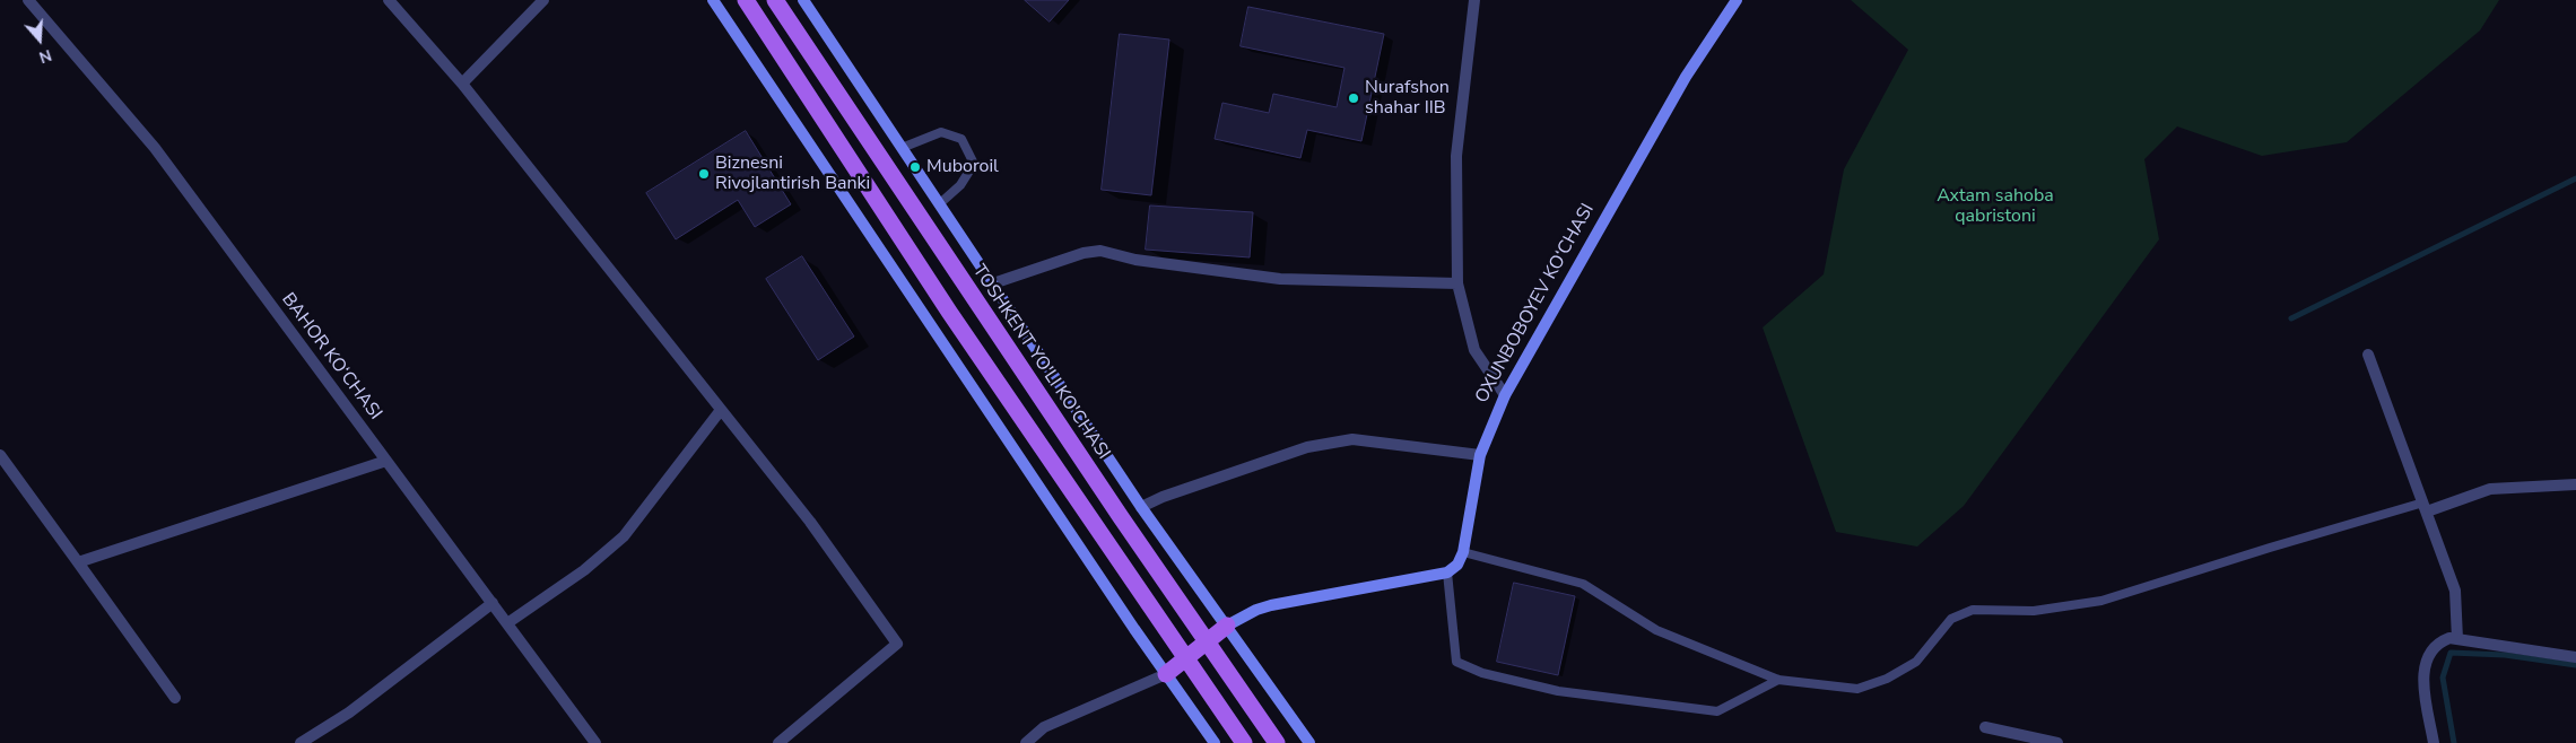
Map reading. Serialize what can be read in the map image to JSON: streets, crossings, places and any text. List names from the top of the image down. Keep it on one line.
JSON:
{"streets":{"main road":["TOSHKENT YO'LI KO'CHASI"],"street":["OXUNBOBOYEV KO‘CHASI","BAHOR KO‘CHASI"]},"parks":["Axtam sahoba qabristoni"],"places":["Nurafshon shahar IIB","Muboroil","Biznesni Rivojlantirish Banki"],"north":"bottom"}
